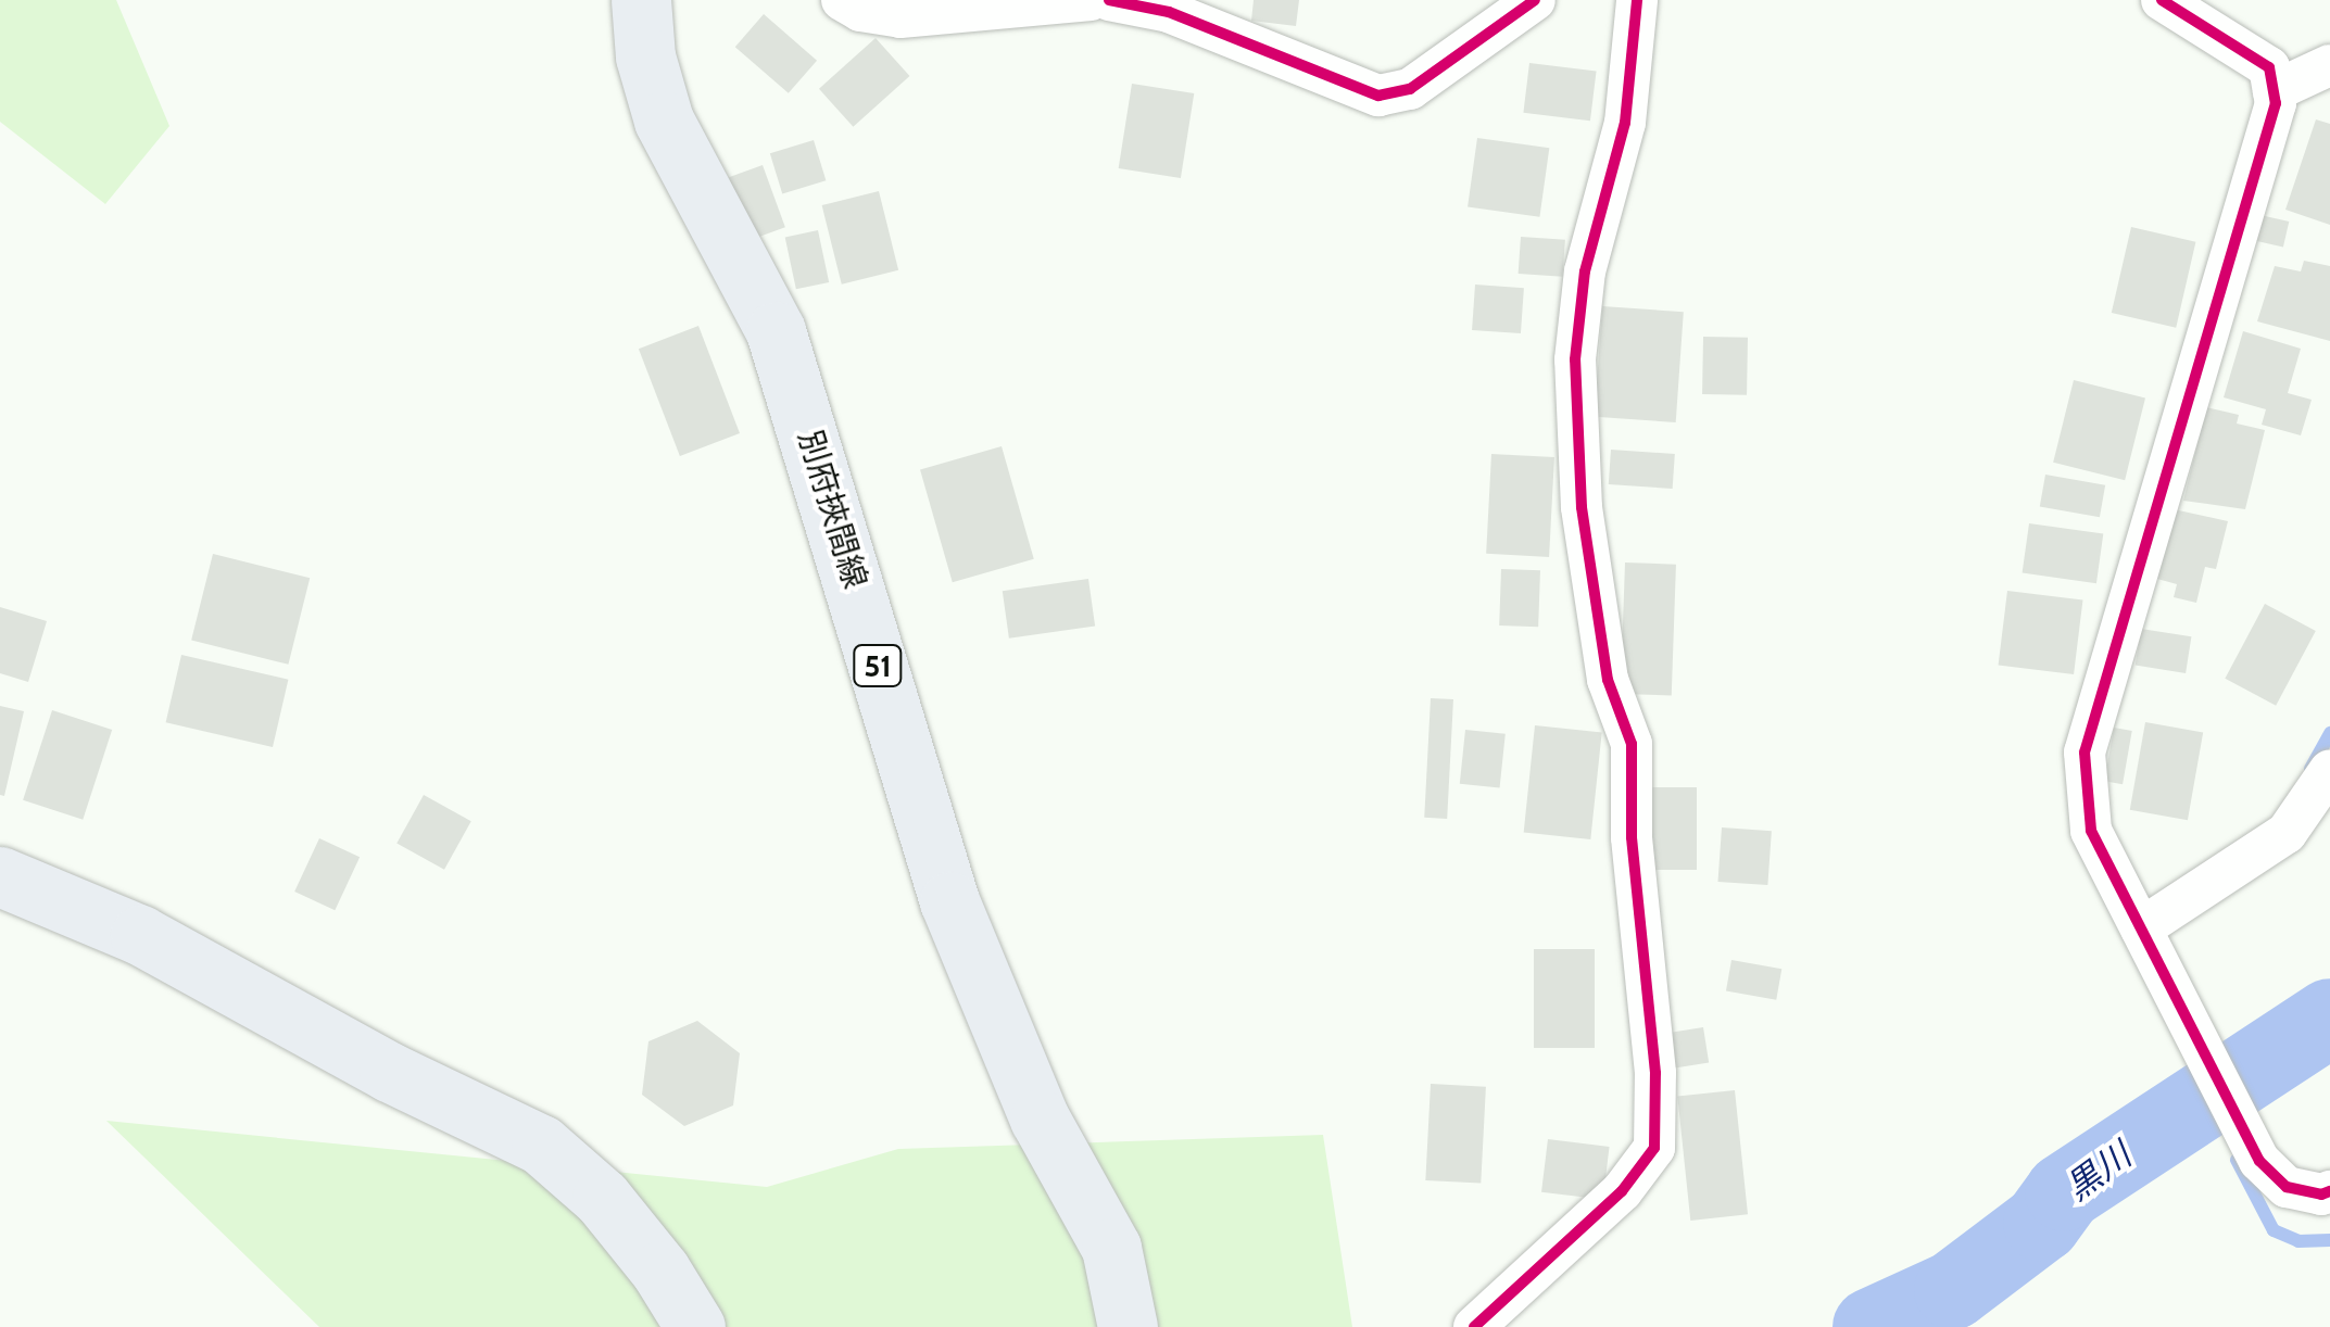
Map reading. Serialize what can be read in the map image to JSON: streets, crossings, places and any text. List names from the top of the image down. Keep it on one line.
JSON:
{"streets":{"main road":["別府挾間線","51"]},"water":["黒川"]}
